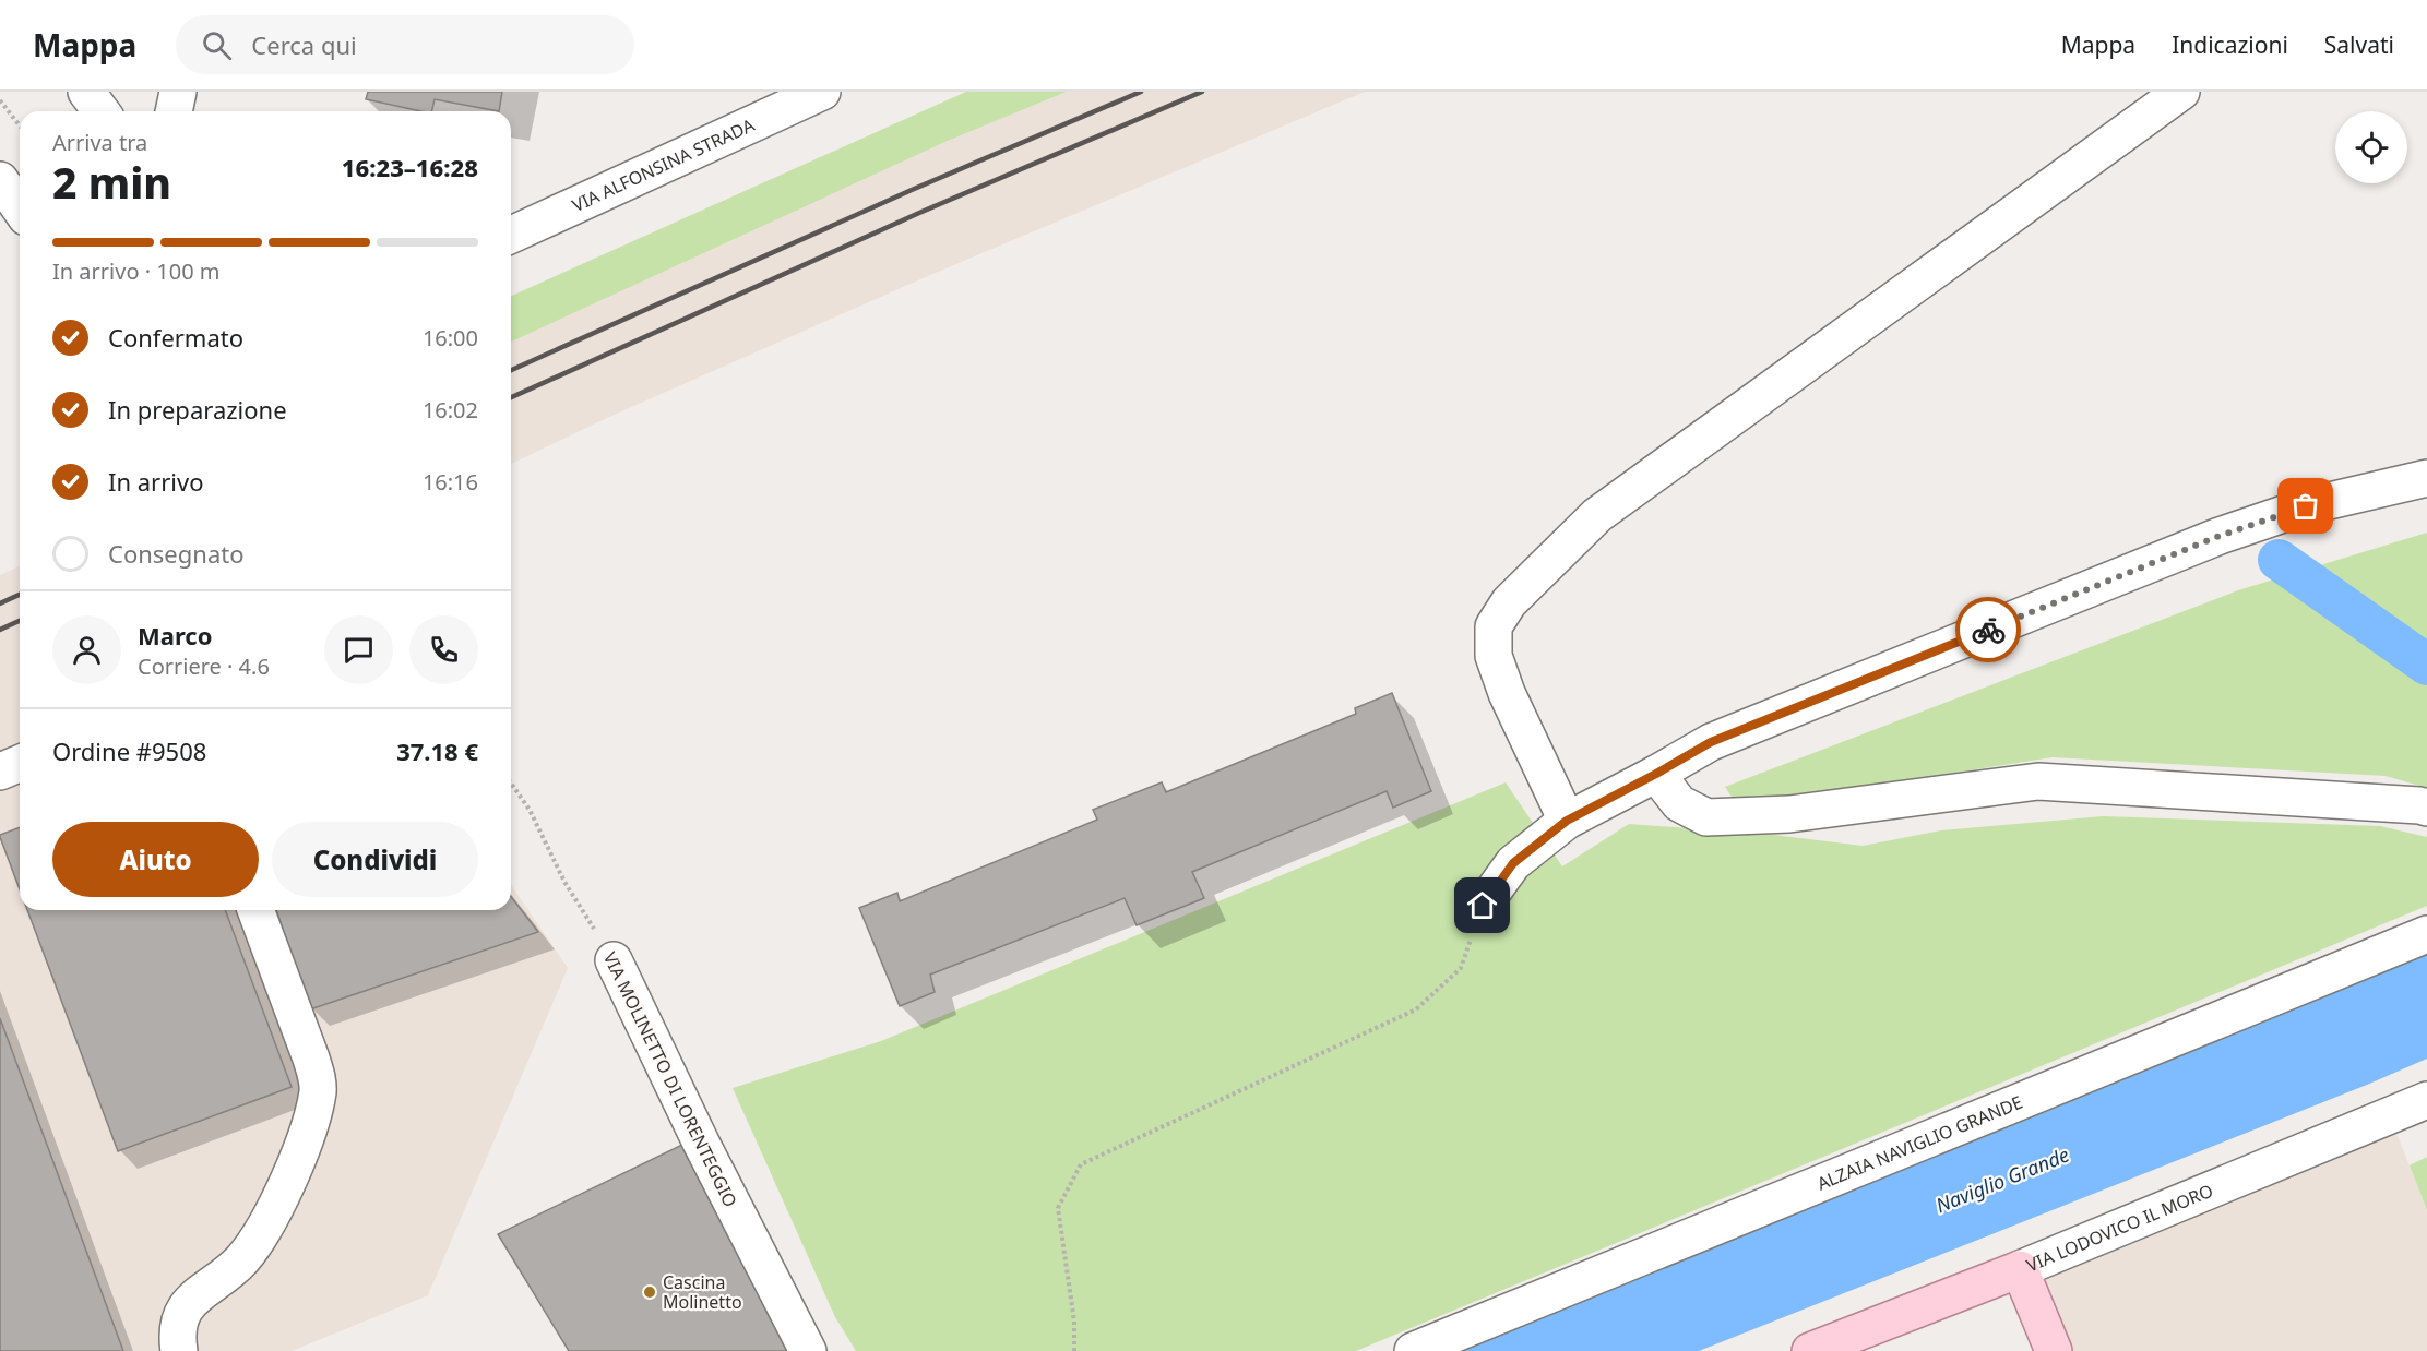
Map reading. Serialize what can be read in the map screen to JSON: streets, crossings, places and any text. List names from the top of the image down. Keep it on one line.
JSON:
{"streets":{"main road":["VIA LODOVICO IL MORO"],"street":["VIA ALFONSINA STRADA","VIA MOLINETTO DI LORENTEGGIO","ALZAIA NAVIGLIO GRANDE"]},"water":["Naviglio Grande"],"places":["Cascina Molinetto"],"page":{"header":"Mappa","search":"Cerca qui","nav":["Mappa","Indicazioni","Salvati"],"heading":["2 min","Arriva tra","16:23–16:28"],"panel":["Marco","Corriere · 4.6","Ordine #9508","37.18 €"],"bar":"In arrivo · 100 m","list":[["Confermato","16:00"],["In preparazione","16:02"],["In arrivo","16:16"],"Consegnato"],"buttons":["Aiuto","Condividi"]}}
